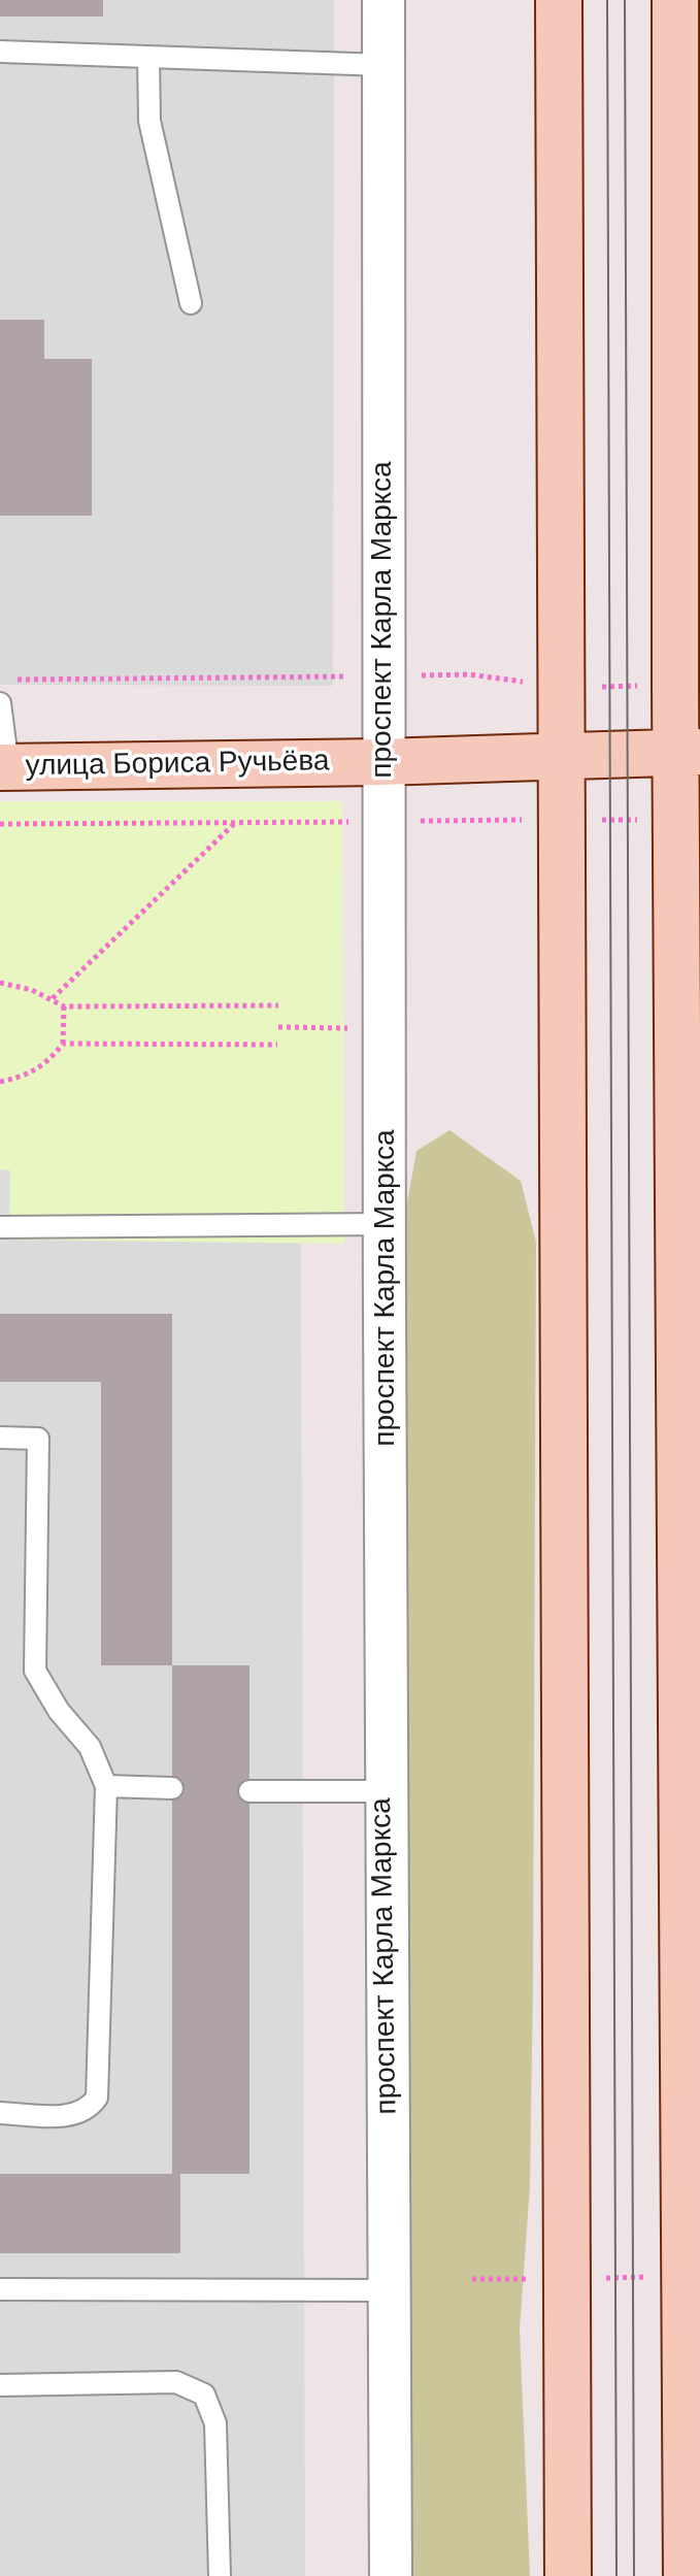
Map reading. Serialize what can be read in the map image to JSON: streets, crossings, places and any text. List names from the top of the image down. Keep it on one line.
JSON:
{"streets":{"main road":["улица Бориса Ручьёва"],"street":["проспект Карла Маркса"]},"crossings":[["проспект Карла Маркса","улица Бориса Ручьёва"]]}
